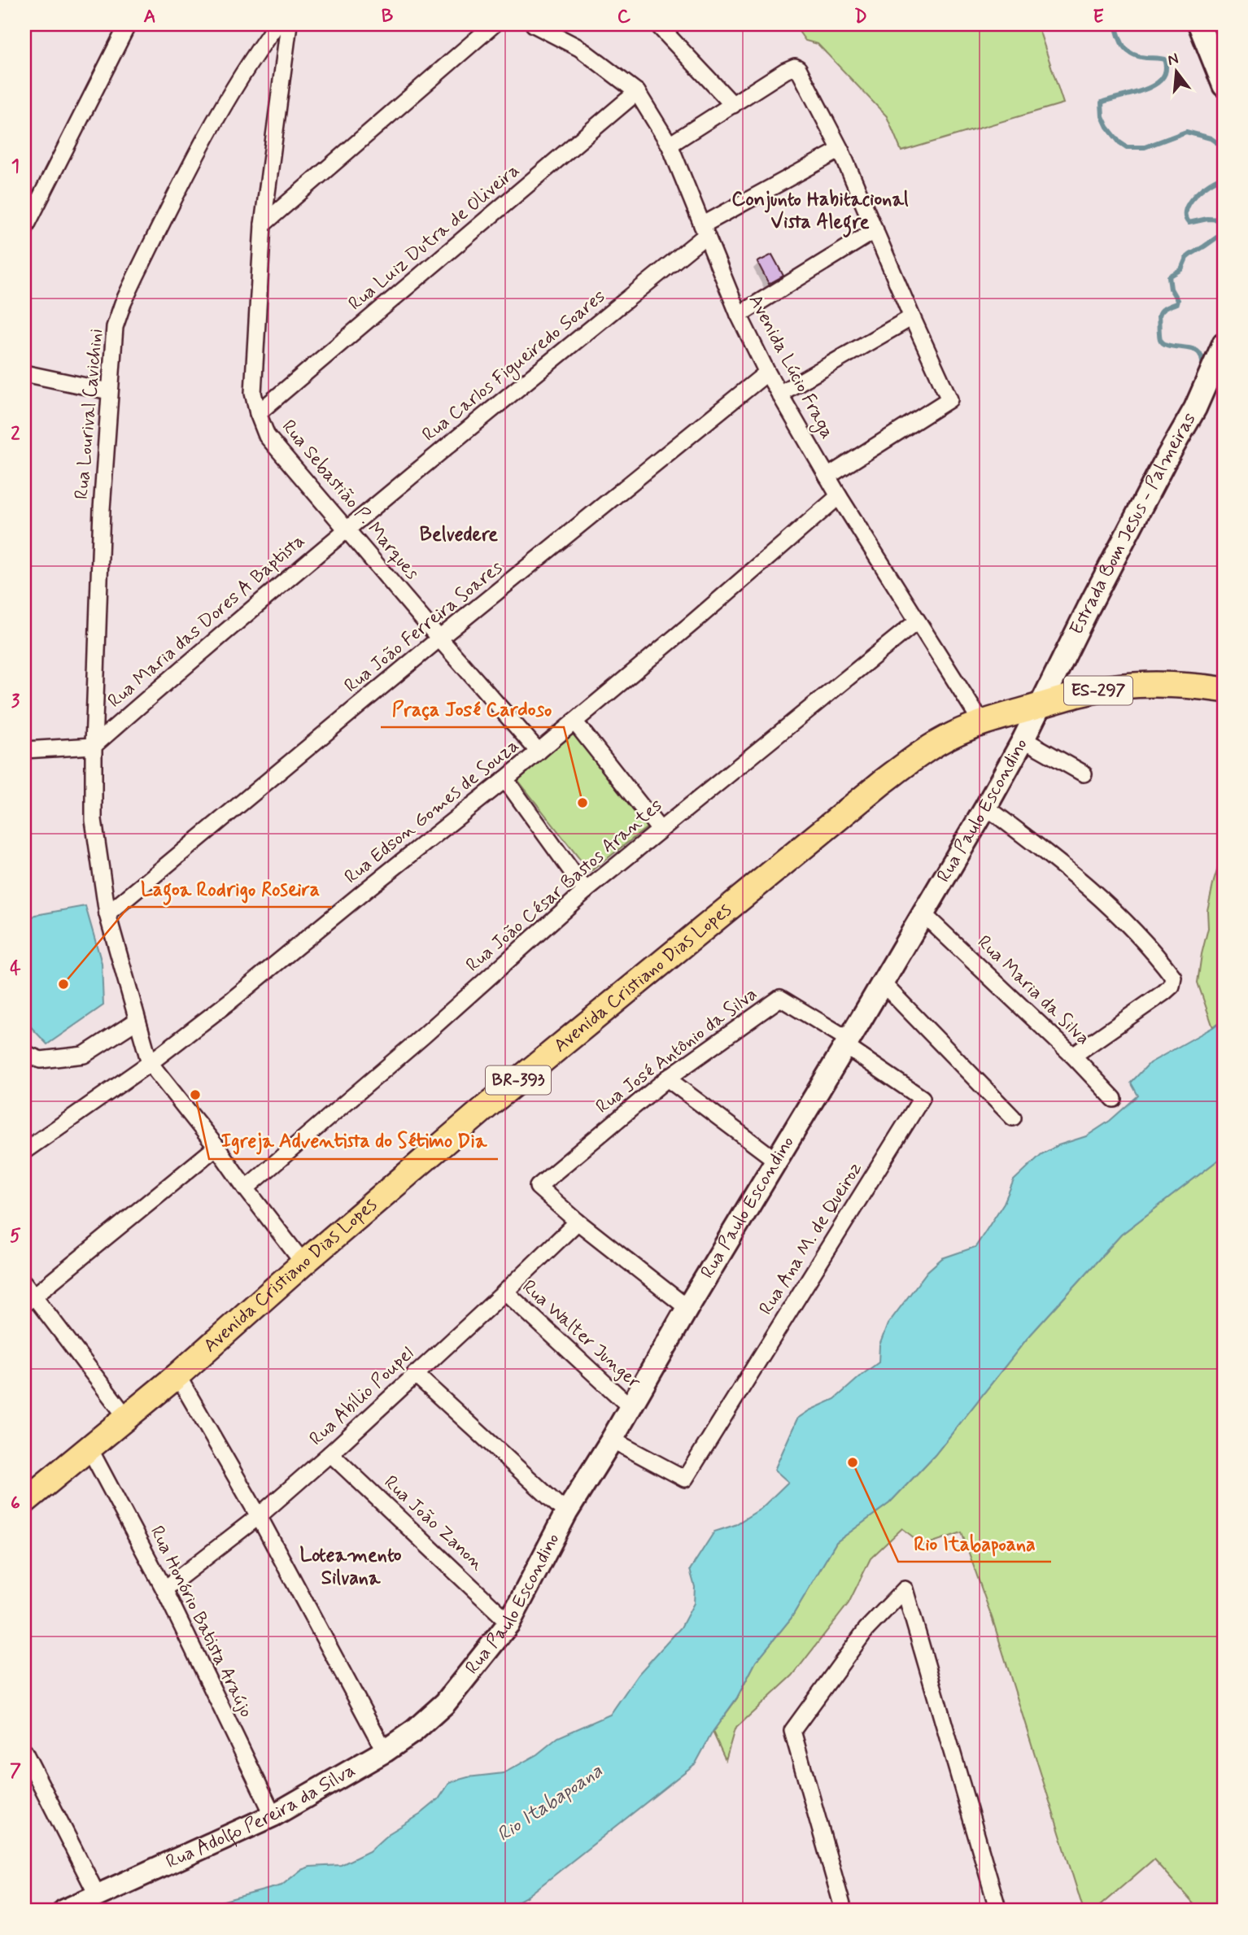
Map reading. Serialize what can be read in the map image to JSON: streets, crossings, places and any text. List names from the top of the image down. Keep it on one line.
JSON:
{"streets":{"main road":["Estrada Bom Jesus - Palmeiras","ES-297","Rua Paulo Escondino","Avenida Cristiano Dias Lopes","BR-393","Rua Adolfo Pereira da Silva"],"street":["Rua Luiz Dutra de Oliveira","Rua Carlos Figueiredo Soares","Avenida Lúcio Fraga","Rua Lourival Cavichini","Rua Sebastião P. Marques","Rua Maria das Dores A Baptista","Rua João Ferreira Soares","Rua Edson Gomes de Souza","Rua João César Bastos Arantes","Rua Maria da Silva","Rua José Antônio da Silva","Rua Ana M. de Queiroz","Rua Walter Junger","Rua Abílio Poupel","Rua João Zanon","Rua Honório Batista Araújo"]},"crossings":[["Rua Luiz Dutra de Oliveira","Avenida Lúcio Fraga"],["Rua Luiz Dutra de Oliveira","Rua Sebastião P. Marques"],["Rua Carlos Figueiredo Soares","Avenida Lúcio Fraga"],["Rua Carlos Figueiredo Soares","Rua Sebastião P. Marques"],["Rua Carlos Figueiredo Soares","Rua Maria das Dores A Baptista"],["Avenida Lúcio Fraga","Rua João Ferreira Soares"],["Avenida Lúcio Fraga","Rua Edson Gomes de Souza"],["Avenida Lúcio Fraga","Rua João César Bastos Arantes"],["Avenida Lúcio Fraga","Avenida Cristiano Dias Lopes"],["Rua Lourival Cavichini","Rua Maria das Dores A Baptista"],["Rua Lourival Cavichini","Rua João Ferreira Soares"],["Rua Lourival Cavichini","Rua Edson Gomes de Souza"],["Rua Sebastião P. Marques","Rua Maria das Dores A Baptista"],["Rua Sebastião P. Marques","Rua João Ferreira Soares"],["Rua Sebastião P. Marques","Rua Edson Gomes de Souza"],["Estrada Bom Jesus - Palmeiras","Rua Paulo Escondino"],["Estrada Bom Jesus - Palmeiras","Avenida Cristiano Dias Lopes"],["Rua Paulo Escondino","Avenida Cristiano Dias Lopes"],["Rua Paulo Escondino","Rua Maria da Silva"],["Rua Paulo Escondino","Rua José Antônio da Silva"],["Rua Paulo Escondino","Rua Ana M. de Queiroz"],["Rua Paulo Escondino","Rua Walter Junger"],["Rua Paulo Escondino","Rua João Zanon"],["Rua Paulo Escondino","Rua Adolfo Pereira da Silva"],["Avenida Cristiano Dias Lopes","Rua Honório Batista Araújo"],["Rua José Antônio da Silva","Rua Ana M. de Queiroz"],["Rua José Antônio da Silva","Rua Abílio Poupel"],["Rua Walter Junger","Rua Abílio Poupel"],["Rua Abílio Poupel","Rua João Zanon"],["Rua Abílio Poupel","Rua Honório Batista Araújo"],["Rua Honório Batista Araújo","Rua Adolfo Pereira da Silva"]],"districts":["Conjunto Habitacional Vista Alegre","Belvedere","Loteamento Silvana"],"water":["Rio Itabapoana"],"places":["Praça José Cardoso","Lagoa Rodrigo Roseira","Igreja Adventista do Sétimo Dia","Rio Itabapoana"],"north":"top","grid":{"columns":["A","B","C","D","E"],"rows":["1","2","3","4","5","6","7"]}}
